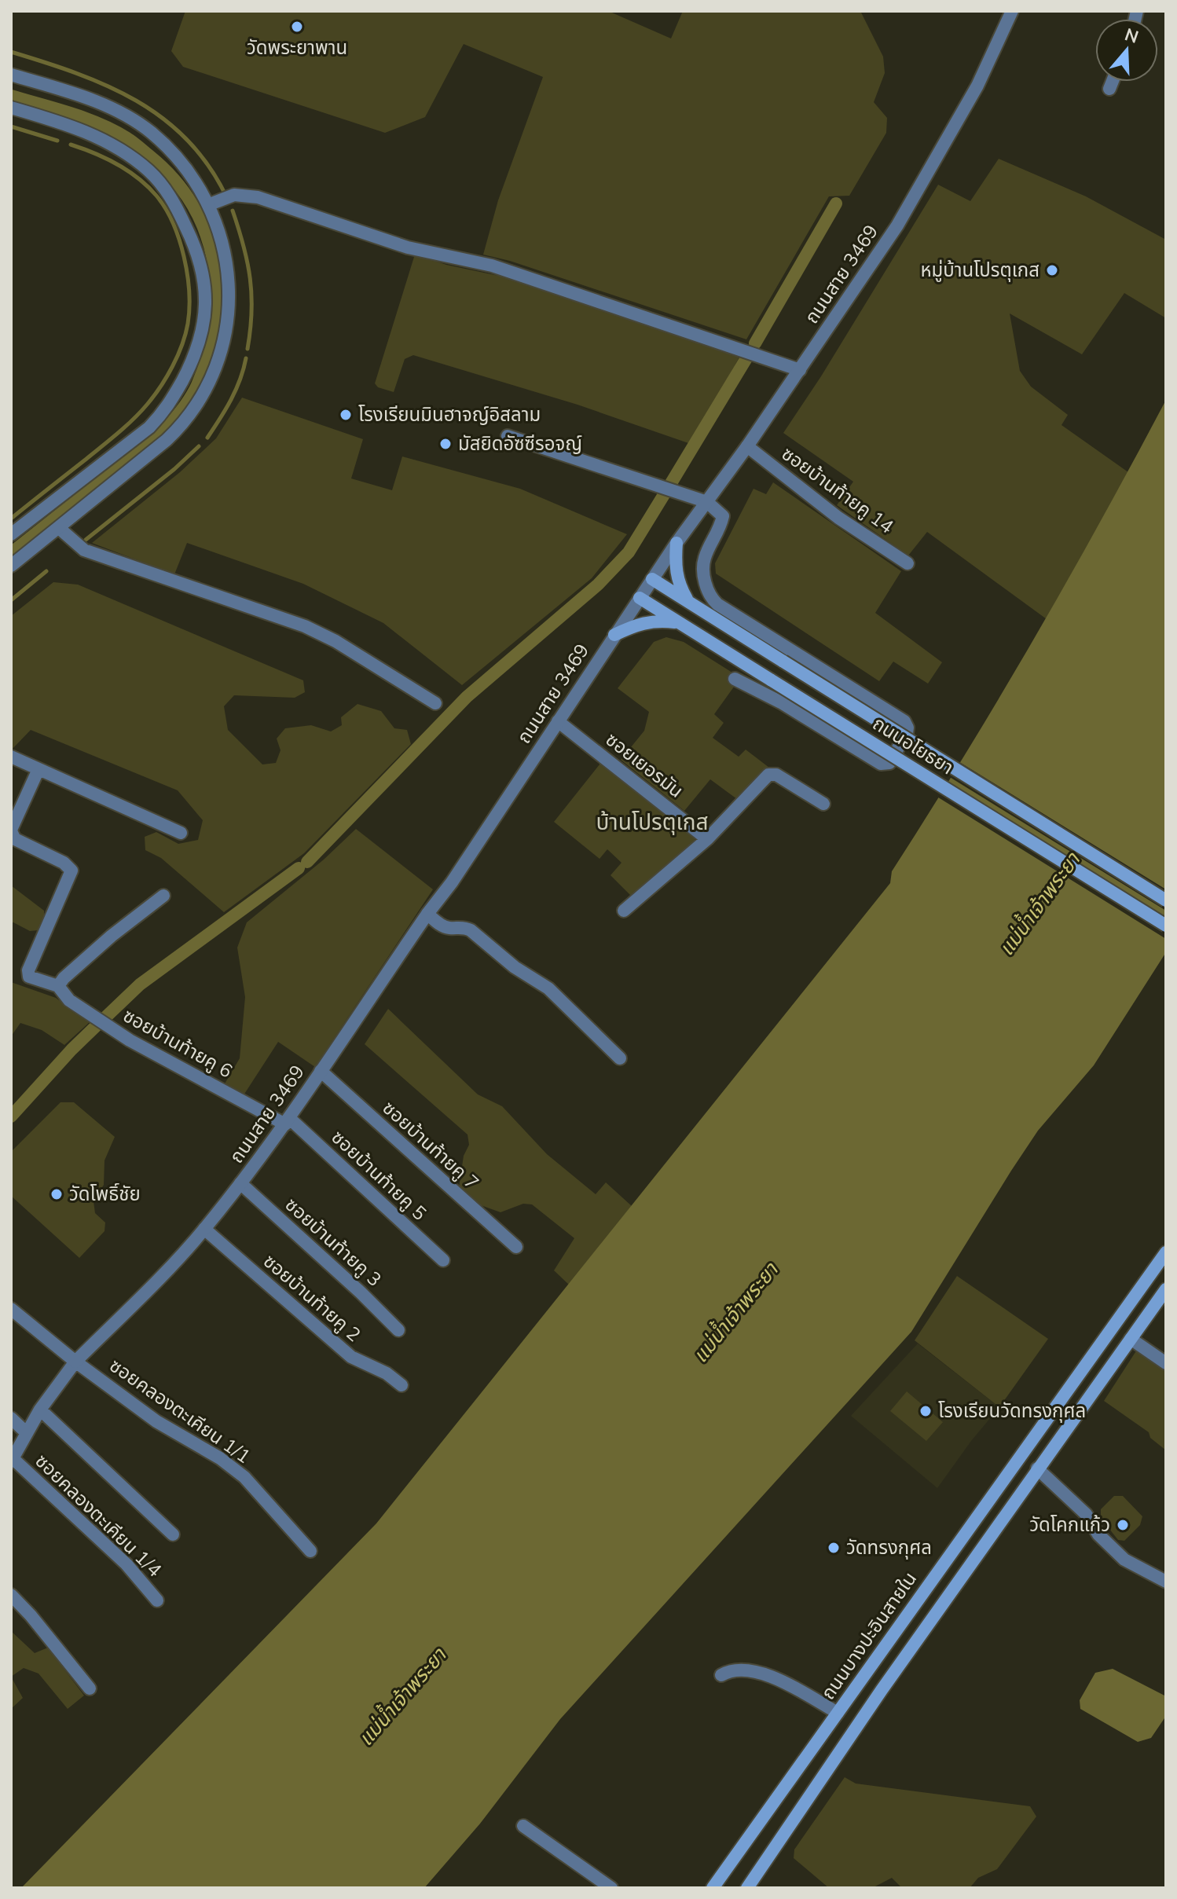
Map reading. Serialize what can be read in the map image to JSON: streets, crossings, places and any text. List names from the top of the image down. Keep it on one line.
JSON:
{"streets":{"main road":["ถนนอโยธยา","ถนนบางปะอินสายใน"],"street":["ถนนสาย 3469","ซอยบ้านท้ายคู 14","ซอยเยอรมัน","ซอยบ้านท้ายคู 6","ซอยบ้านท้ายคู 7","ซอยบ้านท้ายคู 5","ซอยบ้านท้ายคู 3","ซอยบ้านท้ายคู 2","ซอยคลองตะเคียน 1/1","ซอยคลองตะเคียน 1/4"]},"crossings":[["ถนนสาย 3469","ซอยบ้านท้ายคู 14"],["ถนนสาย 3469","ถนนอโยธยา"],["ถนนสาย 3469","ซอยเยอรมัน"],["ถนนสาย 3469","ซอยบ้านท้ายคู 6"],["ถนนสาย 3469","ซอยบ้านท้ายคู 7"],["ถนนสาย 3469","ซอยบ้านท้ายคู 5"],["ถนนสาย 3469","ซอยบ้านท้ายคู 3"],["ถนนสาย 3469","ซอยบ้านท้ายคู 2"],["ถนนสาย 3469","ซอยคลองตะเคียน 1/1"],["ถนนสาย 3469","ซอยคลองตะเคียน 1/4"],["ซอยบ้านท้ายคู 6","ซอยบ้านท้ายคู 5"]],"districts":["บ้านโปรตุเกส"],"water":["แม่น้ำเจ้าพระยา"],"places":["วัดพระยาพาน","หมู่บ้านโปรตุเกส","โรงเรียนมินฮาจญ์อิสลาม","มัสยิดอัซซีรอจญ์","วัดโพธิ์ชัย","โรงเรียนวัดทรงกุศล","วัดโคกแก้ว","วัดทรงกุศล"],"north":"top"}
